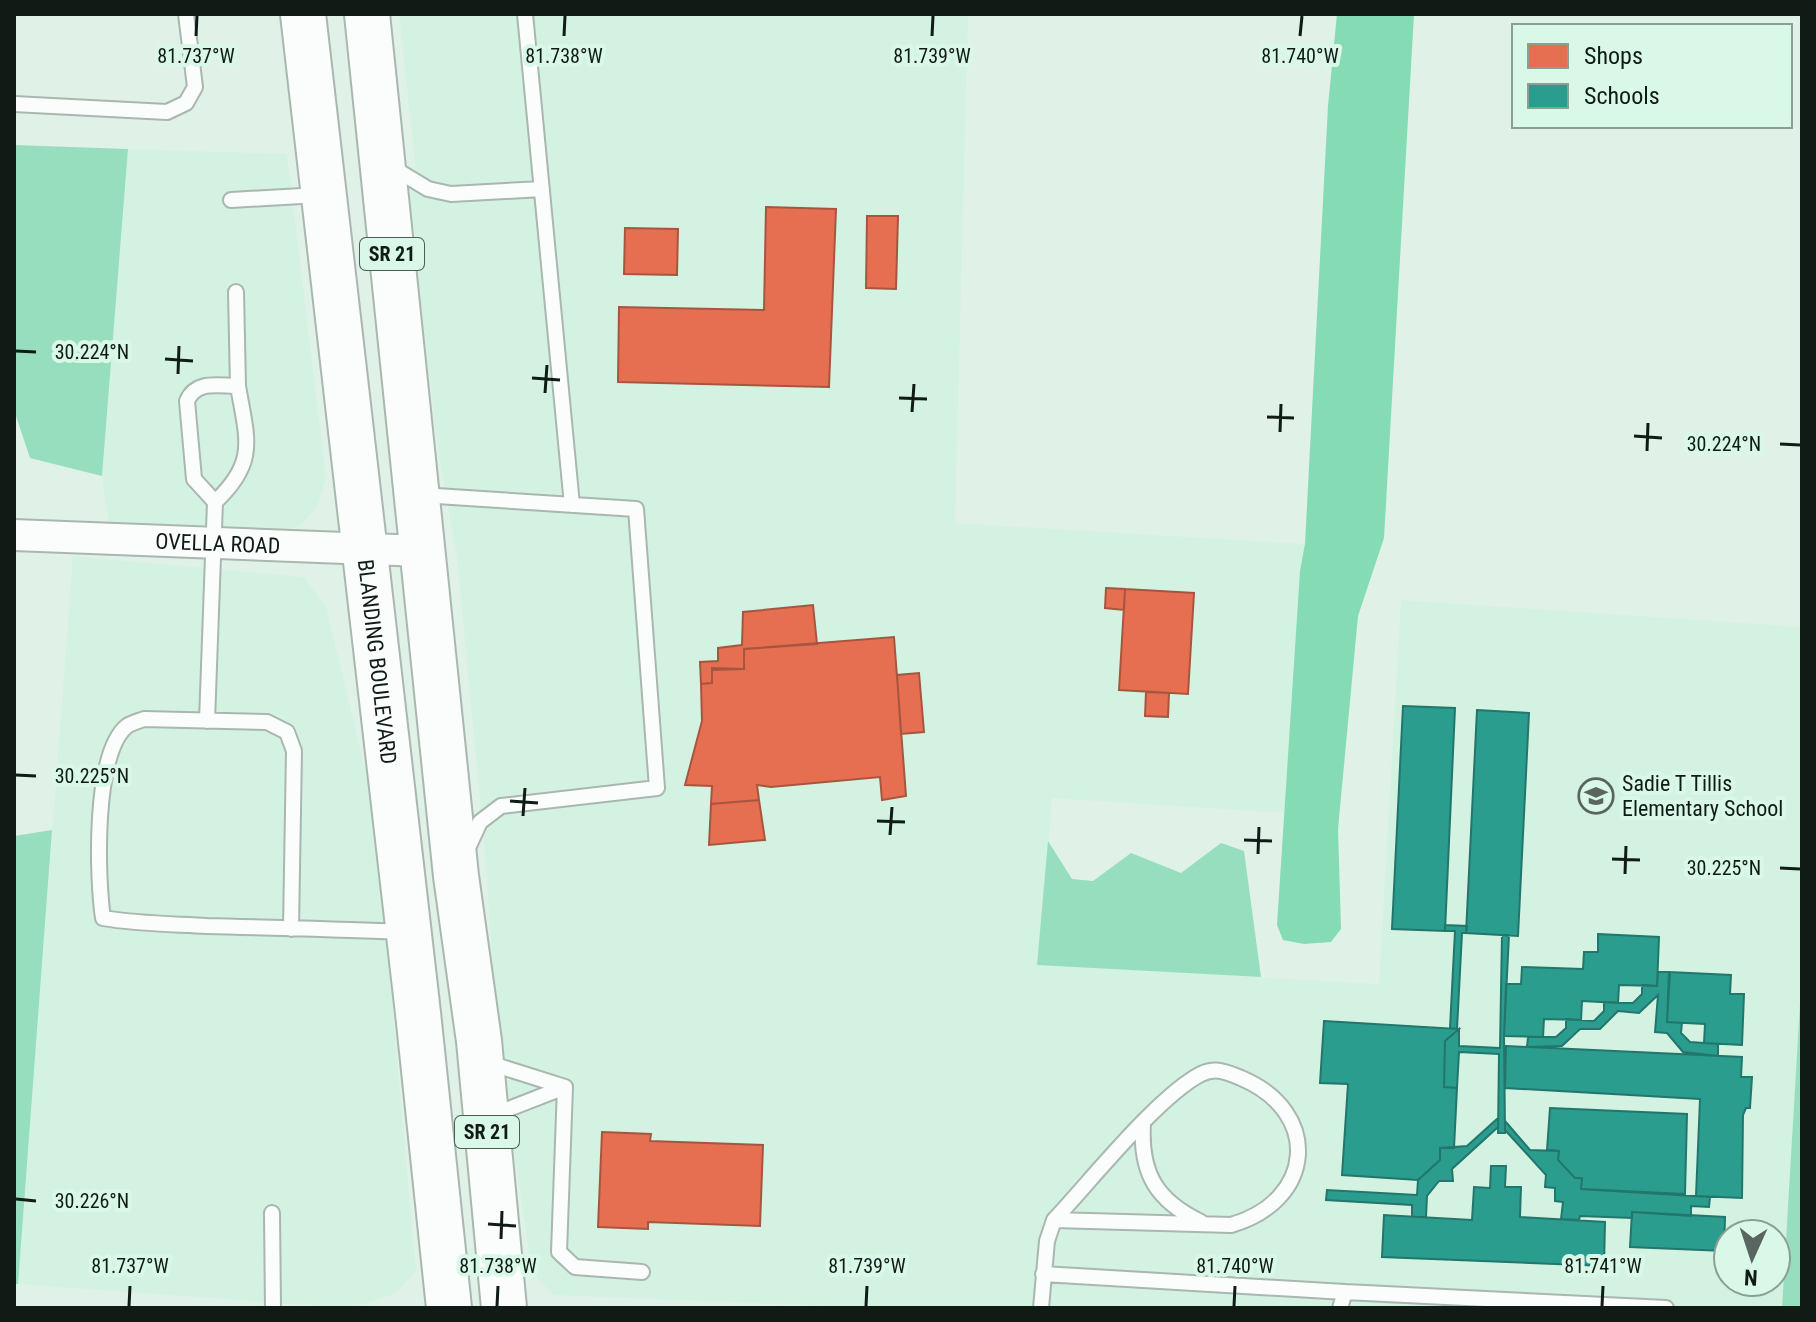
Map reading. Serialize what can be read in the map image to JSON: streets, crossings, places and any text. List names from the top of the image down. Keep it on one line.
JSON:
{"streets":{"main road":["SR 21","BLANDING BOULEVARD"],"street":["OVELLA ROAD"]},"crossings":[["SR 21","OVELLA ROAD"],["OVELLA ROAD","BLANDING BOULEVARD"]],"places":{"school or university":["Sadie T Tillis Elementary School"]},"legend":["Shops","Schools"],"north":"bottom","coordinates":["81.737°W","81.738°W","81.739°W","81.740°W","30.224°N","30.225°N","30.226°N","81.741°W"]}
